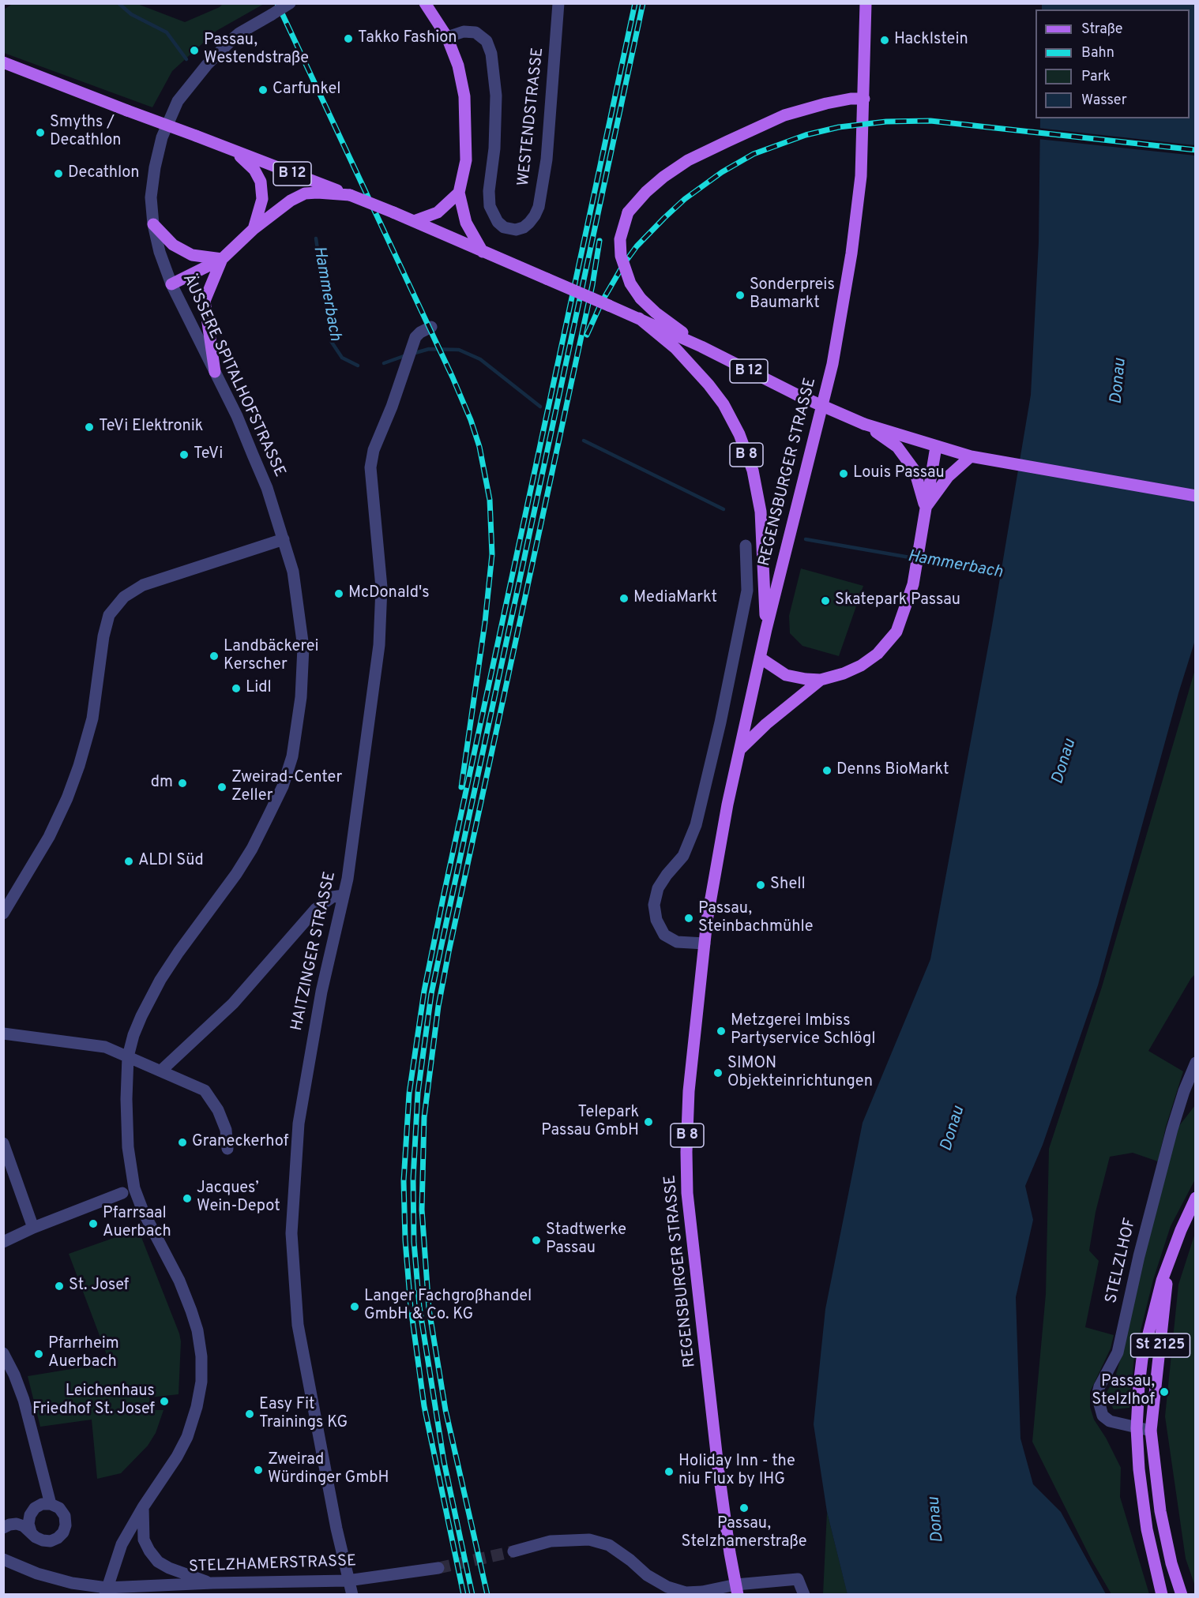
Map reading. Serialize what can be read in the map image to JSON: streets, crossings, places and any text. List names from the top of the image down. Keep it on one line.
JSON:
{"streets":{"main road":["B 12","B 8","REGENSBURGER STRASSE","St 2125"],"street":["WESTENDSTRASSE","ÄUSSERE SPITALHOFSTRASSE","HAITZINGER STRASSE","STELZLHOF","STELZHAMERSTRASSE"]},"crossings":[["B 12","B 8"],["ÄUSSERE SPITALHOFSTRASSE","STELZHAMERSTRASSE"],["B 8","REGENSBURGER STRASSE"],["HAITZINGER STRASSE","STELZHAMERSTRASSE"],["STELZLHOF","St 2125"]],"water":["Hammerbach","Donau"],"places":["Takko Fashion","Hacklstein","Passau, Westendstraße","Carfunkel","Smyths / Decathlon","Decathlon","Sonderpreis Baumarkt","TeVi Elektronik","TeVi","Louis Passau","McDonald's","MediaMarkt","Skatepark Passau","Landbäckerei Kerscher","Lidl","Denns BioMarkt","dm","Zweirad-Center Zeller","ALDI Süd","Shell","Passau, Steinbachmühle","Metzgerei Imbiss Partyservice Schlögl","SIMON Objekteinrichtungen","Telepark Passau GmbH","Graneckerhof","Jacques’ Wein-Depot","Pfarrsaal Auerbach","Stadtwerke Passau","St. Josef","Langer Fachgroßhandel GmbH & Co. KG","Pfarrheim Auerbach","Passau, Stelzlhof","Leichenhaus Friedhof St. Josef","Easy Fit Trainings KG","Zweirad Würdinger GmbH","Holiday Inn - the niu Flux by IHG","Passau, Stelzhamerstraße"],"legend":["Straße","Bahn","Park","Wasser"]}
